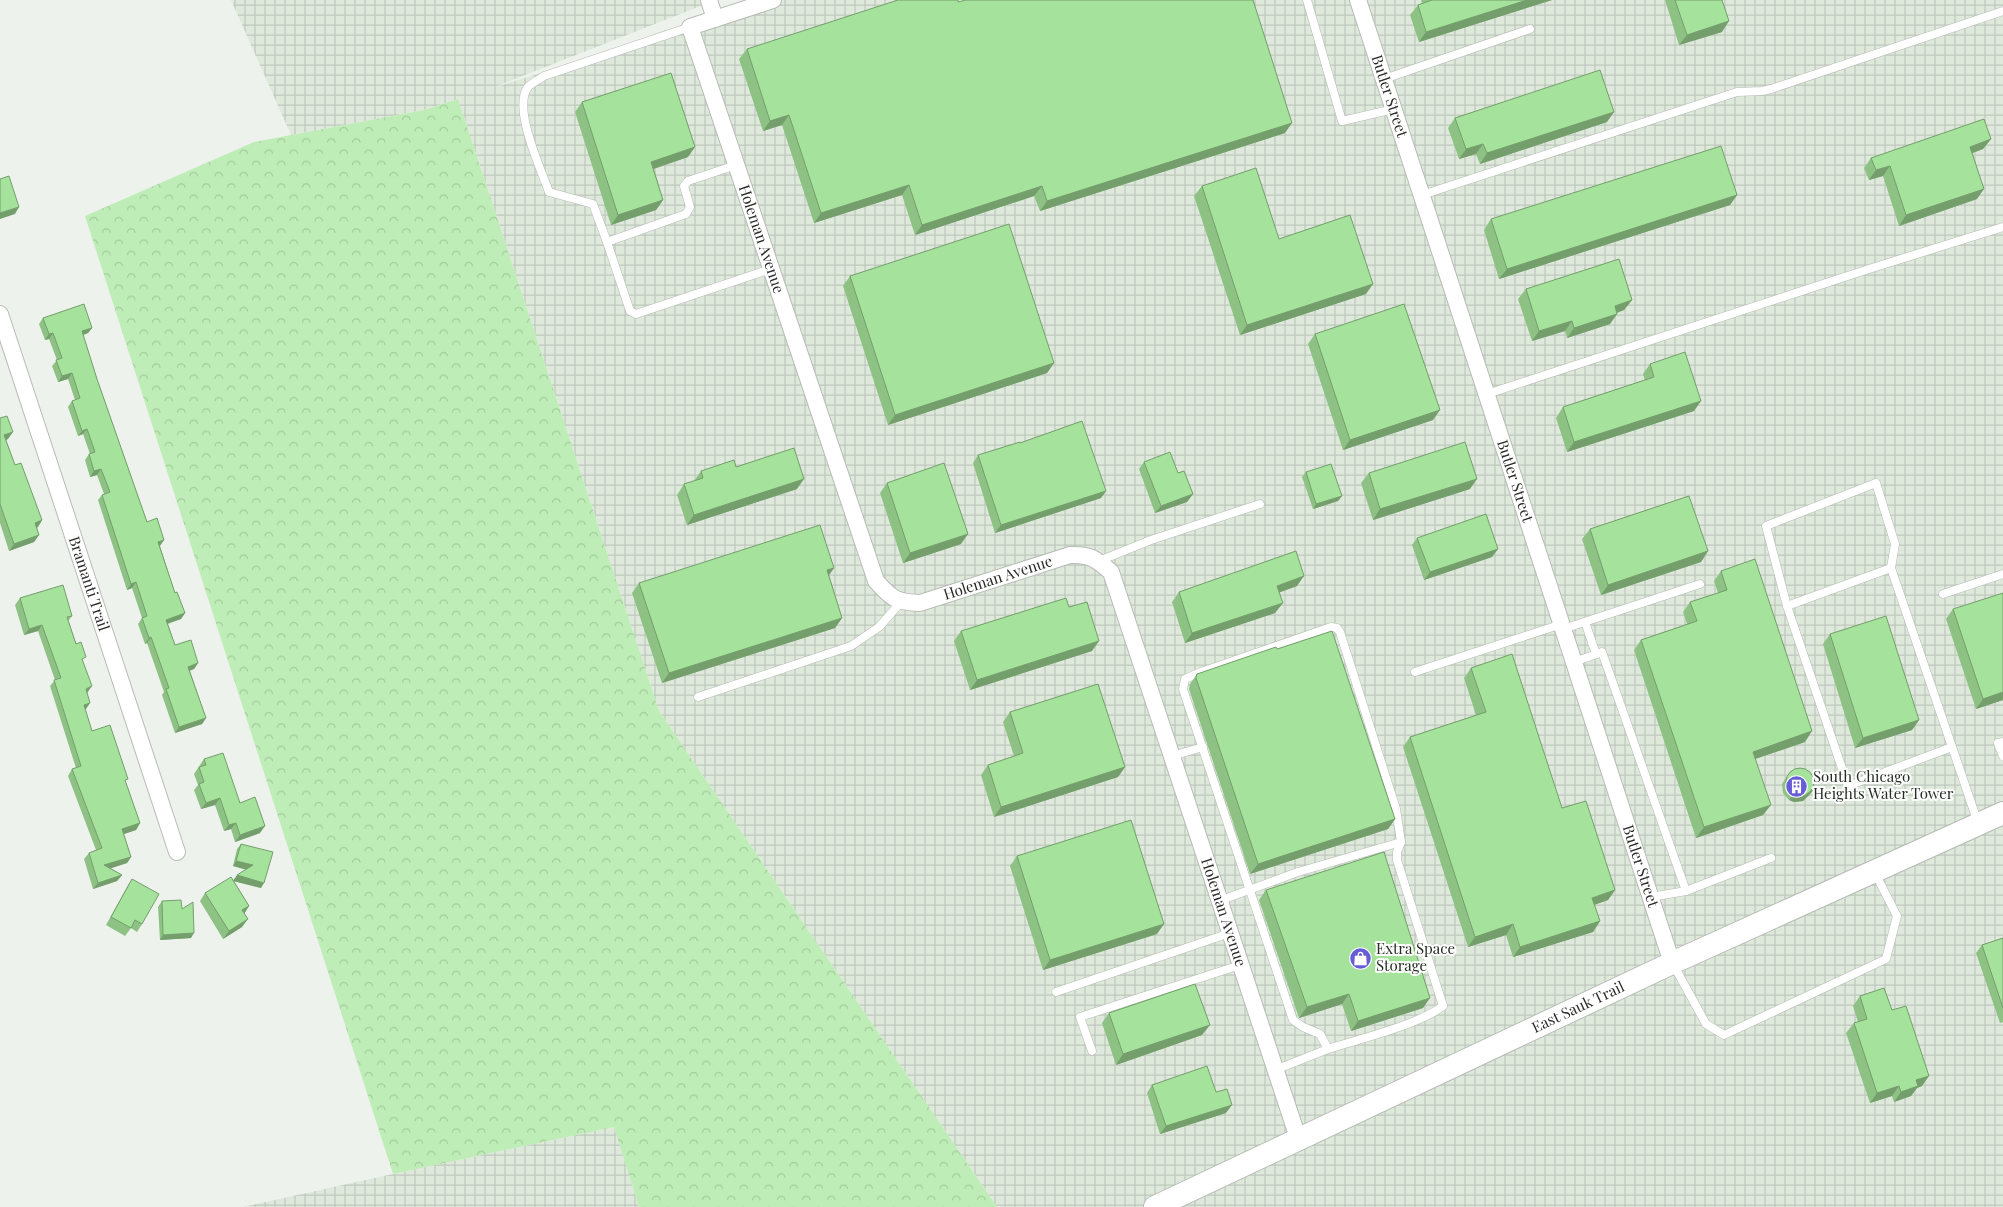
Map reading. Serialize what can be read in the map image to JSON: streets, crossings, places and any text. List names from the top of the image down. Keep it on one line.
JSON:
{"streets":{"main road":["East Sauk Trail"],"street":["Butler Street","Holeman Avenue","Bramanti Trail"]},"crossings":[["Butler Street","East Sauk Trail"],["Holeman Avenue","East Sauk Trail"]],"places":{"building":["South Chicago Heights Water Tower"],"shop":["Extra Space Storage"]}}
